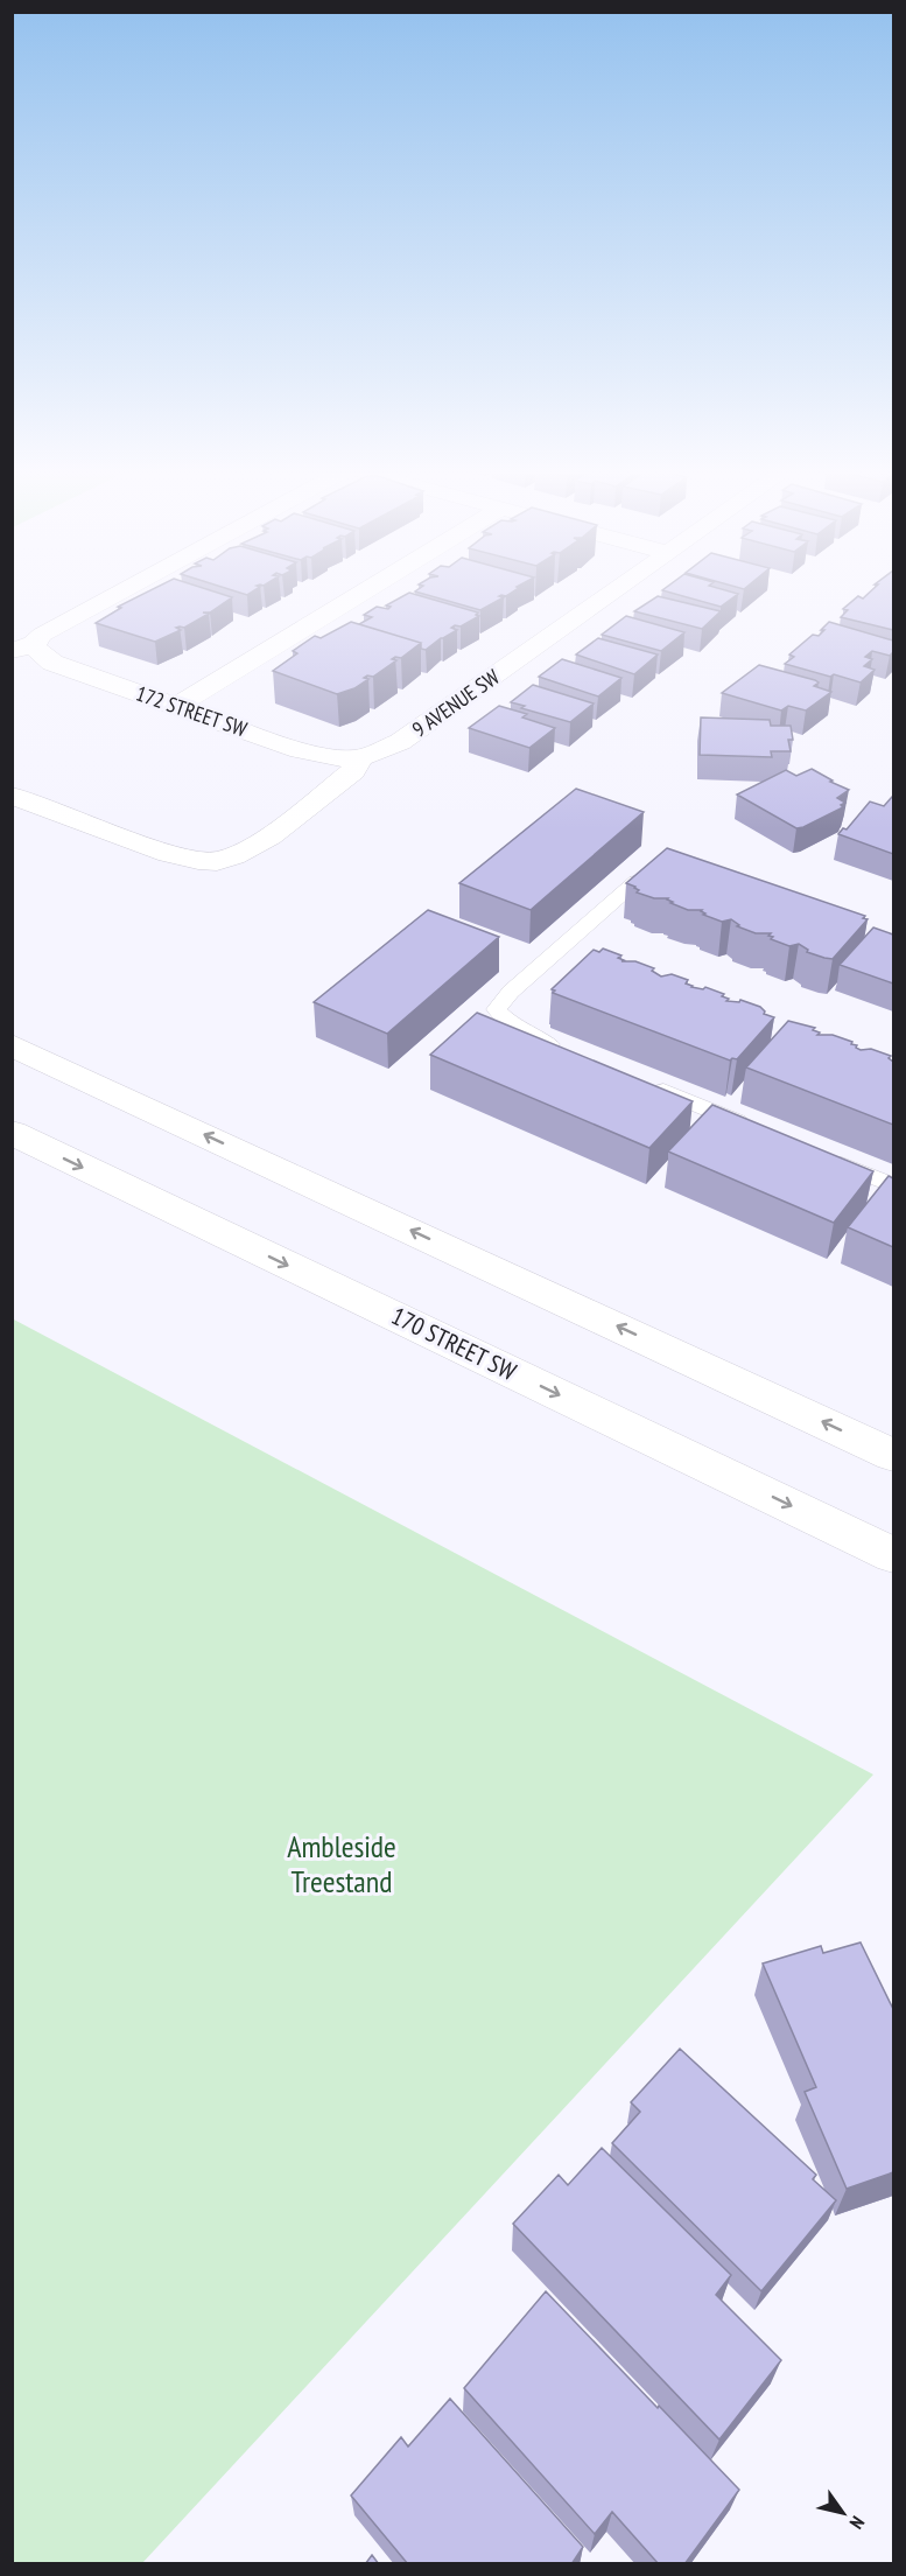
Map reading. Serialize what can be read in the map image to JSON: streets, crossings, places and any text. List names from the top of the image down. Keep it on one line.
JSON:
{"streets":{"street":["9 AVENUE SW","172 STREET SW","170 STREET SW"]},"crossings":[["9 AVENUE SW","172 STREET SW"]],"parks":["Ambleside Treestand"],"north":"bottom right"}
